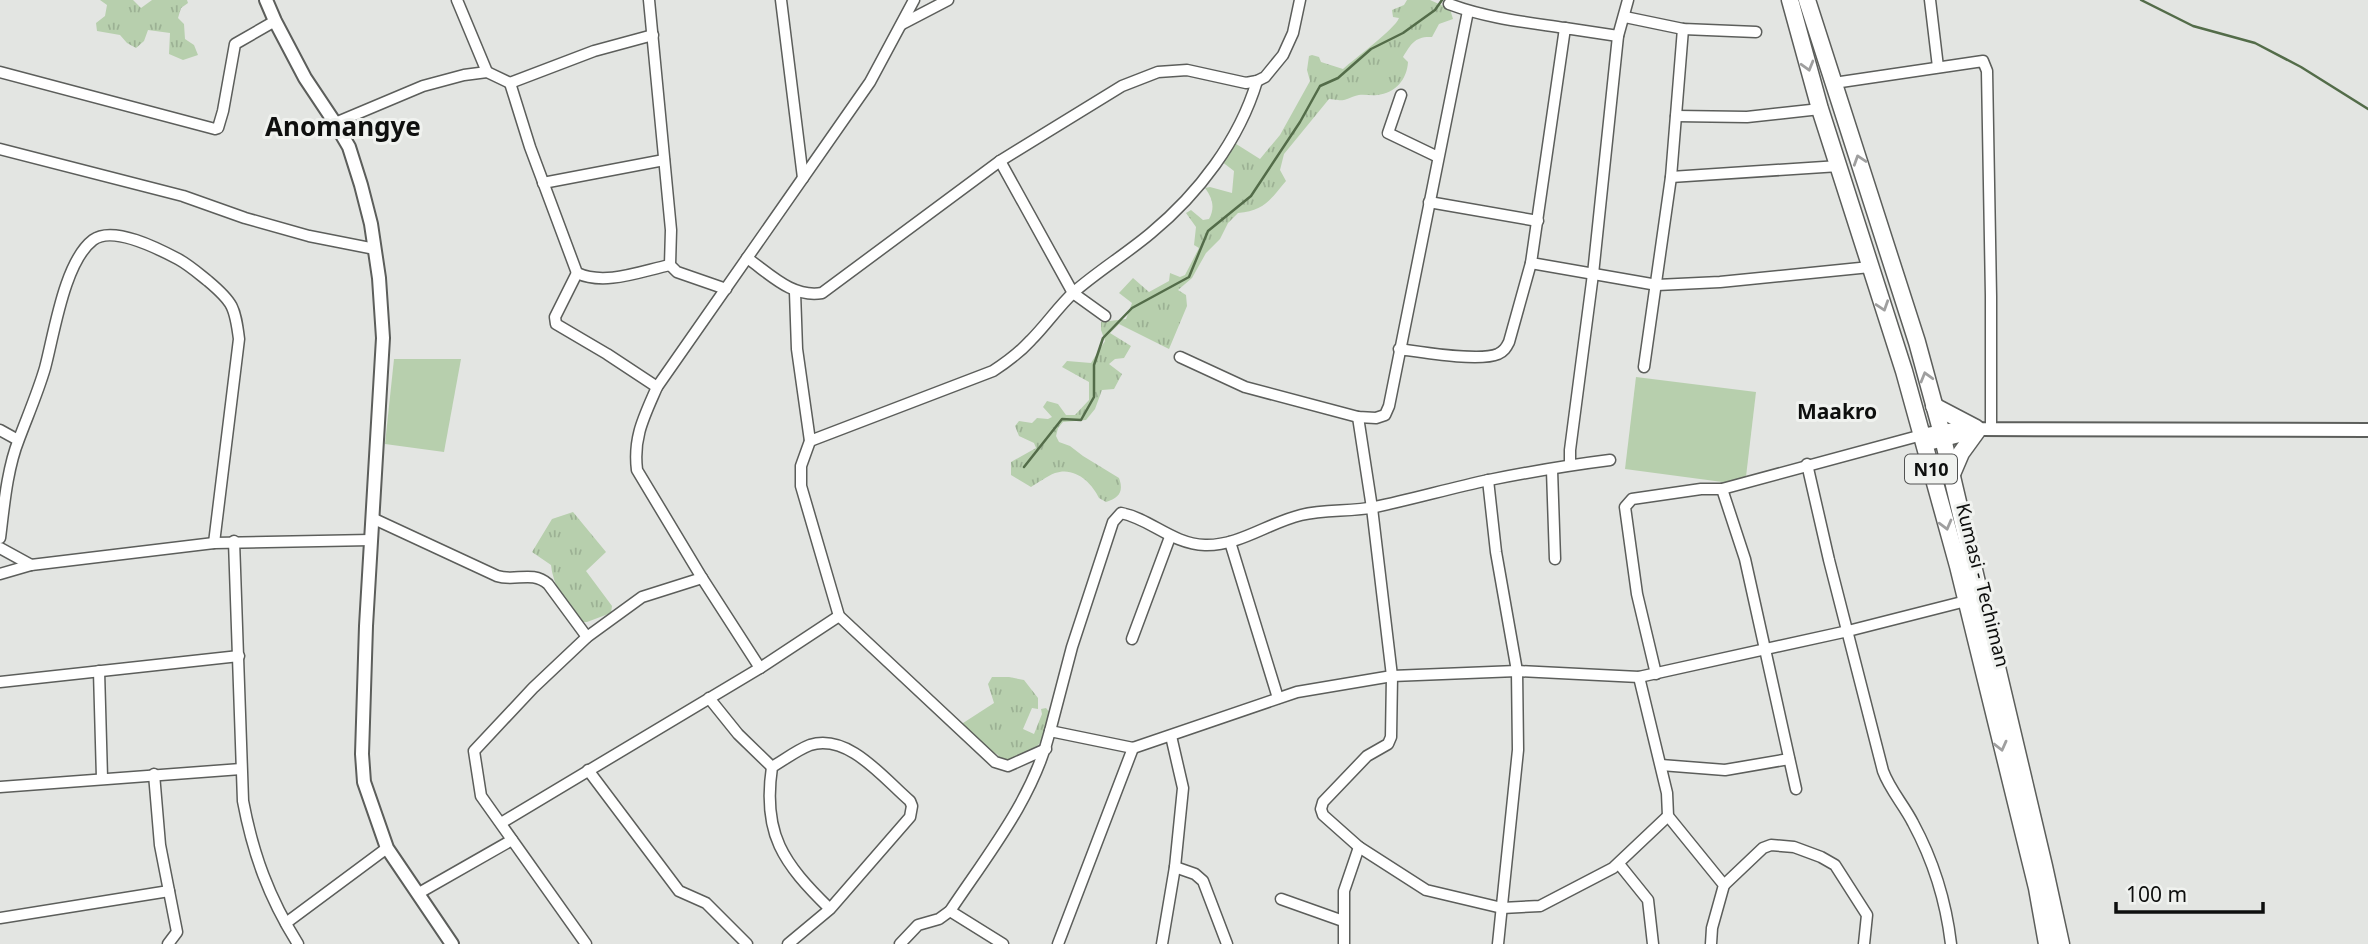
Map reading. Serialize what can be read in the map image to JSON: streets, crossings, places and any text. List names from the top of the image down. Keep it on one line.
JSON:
{"streets":{"highway":["N10","Kumasi - Techiman"]},"districts":["Anomangye","Maakro"],"scale_bar":"100 m"}
